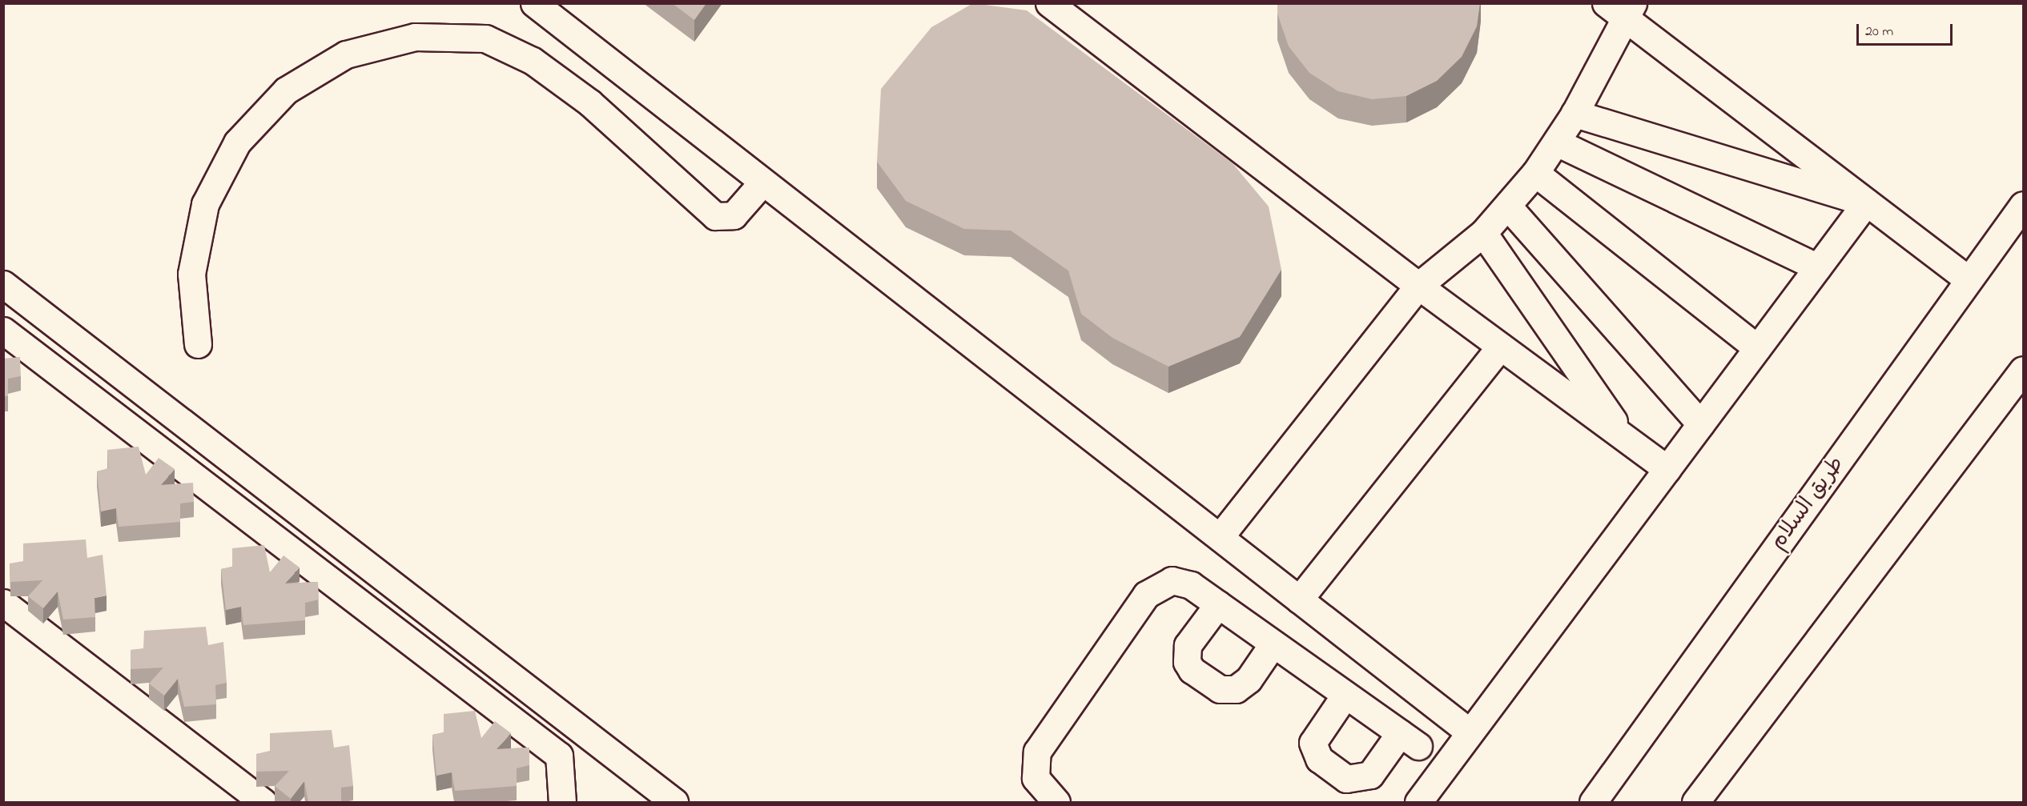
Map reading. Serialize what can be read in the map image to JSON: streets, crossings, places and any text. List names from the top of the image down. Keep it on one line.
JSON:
{"streets":{"street":["طريق السلام"]},"scale_bar":"20 m"}
